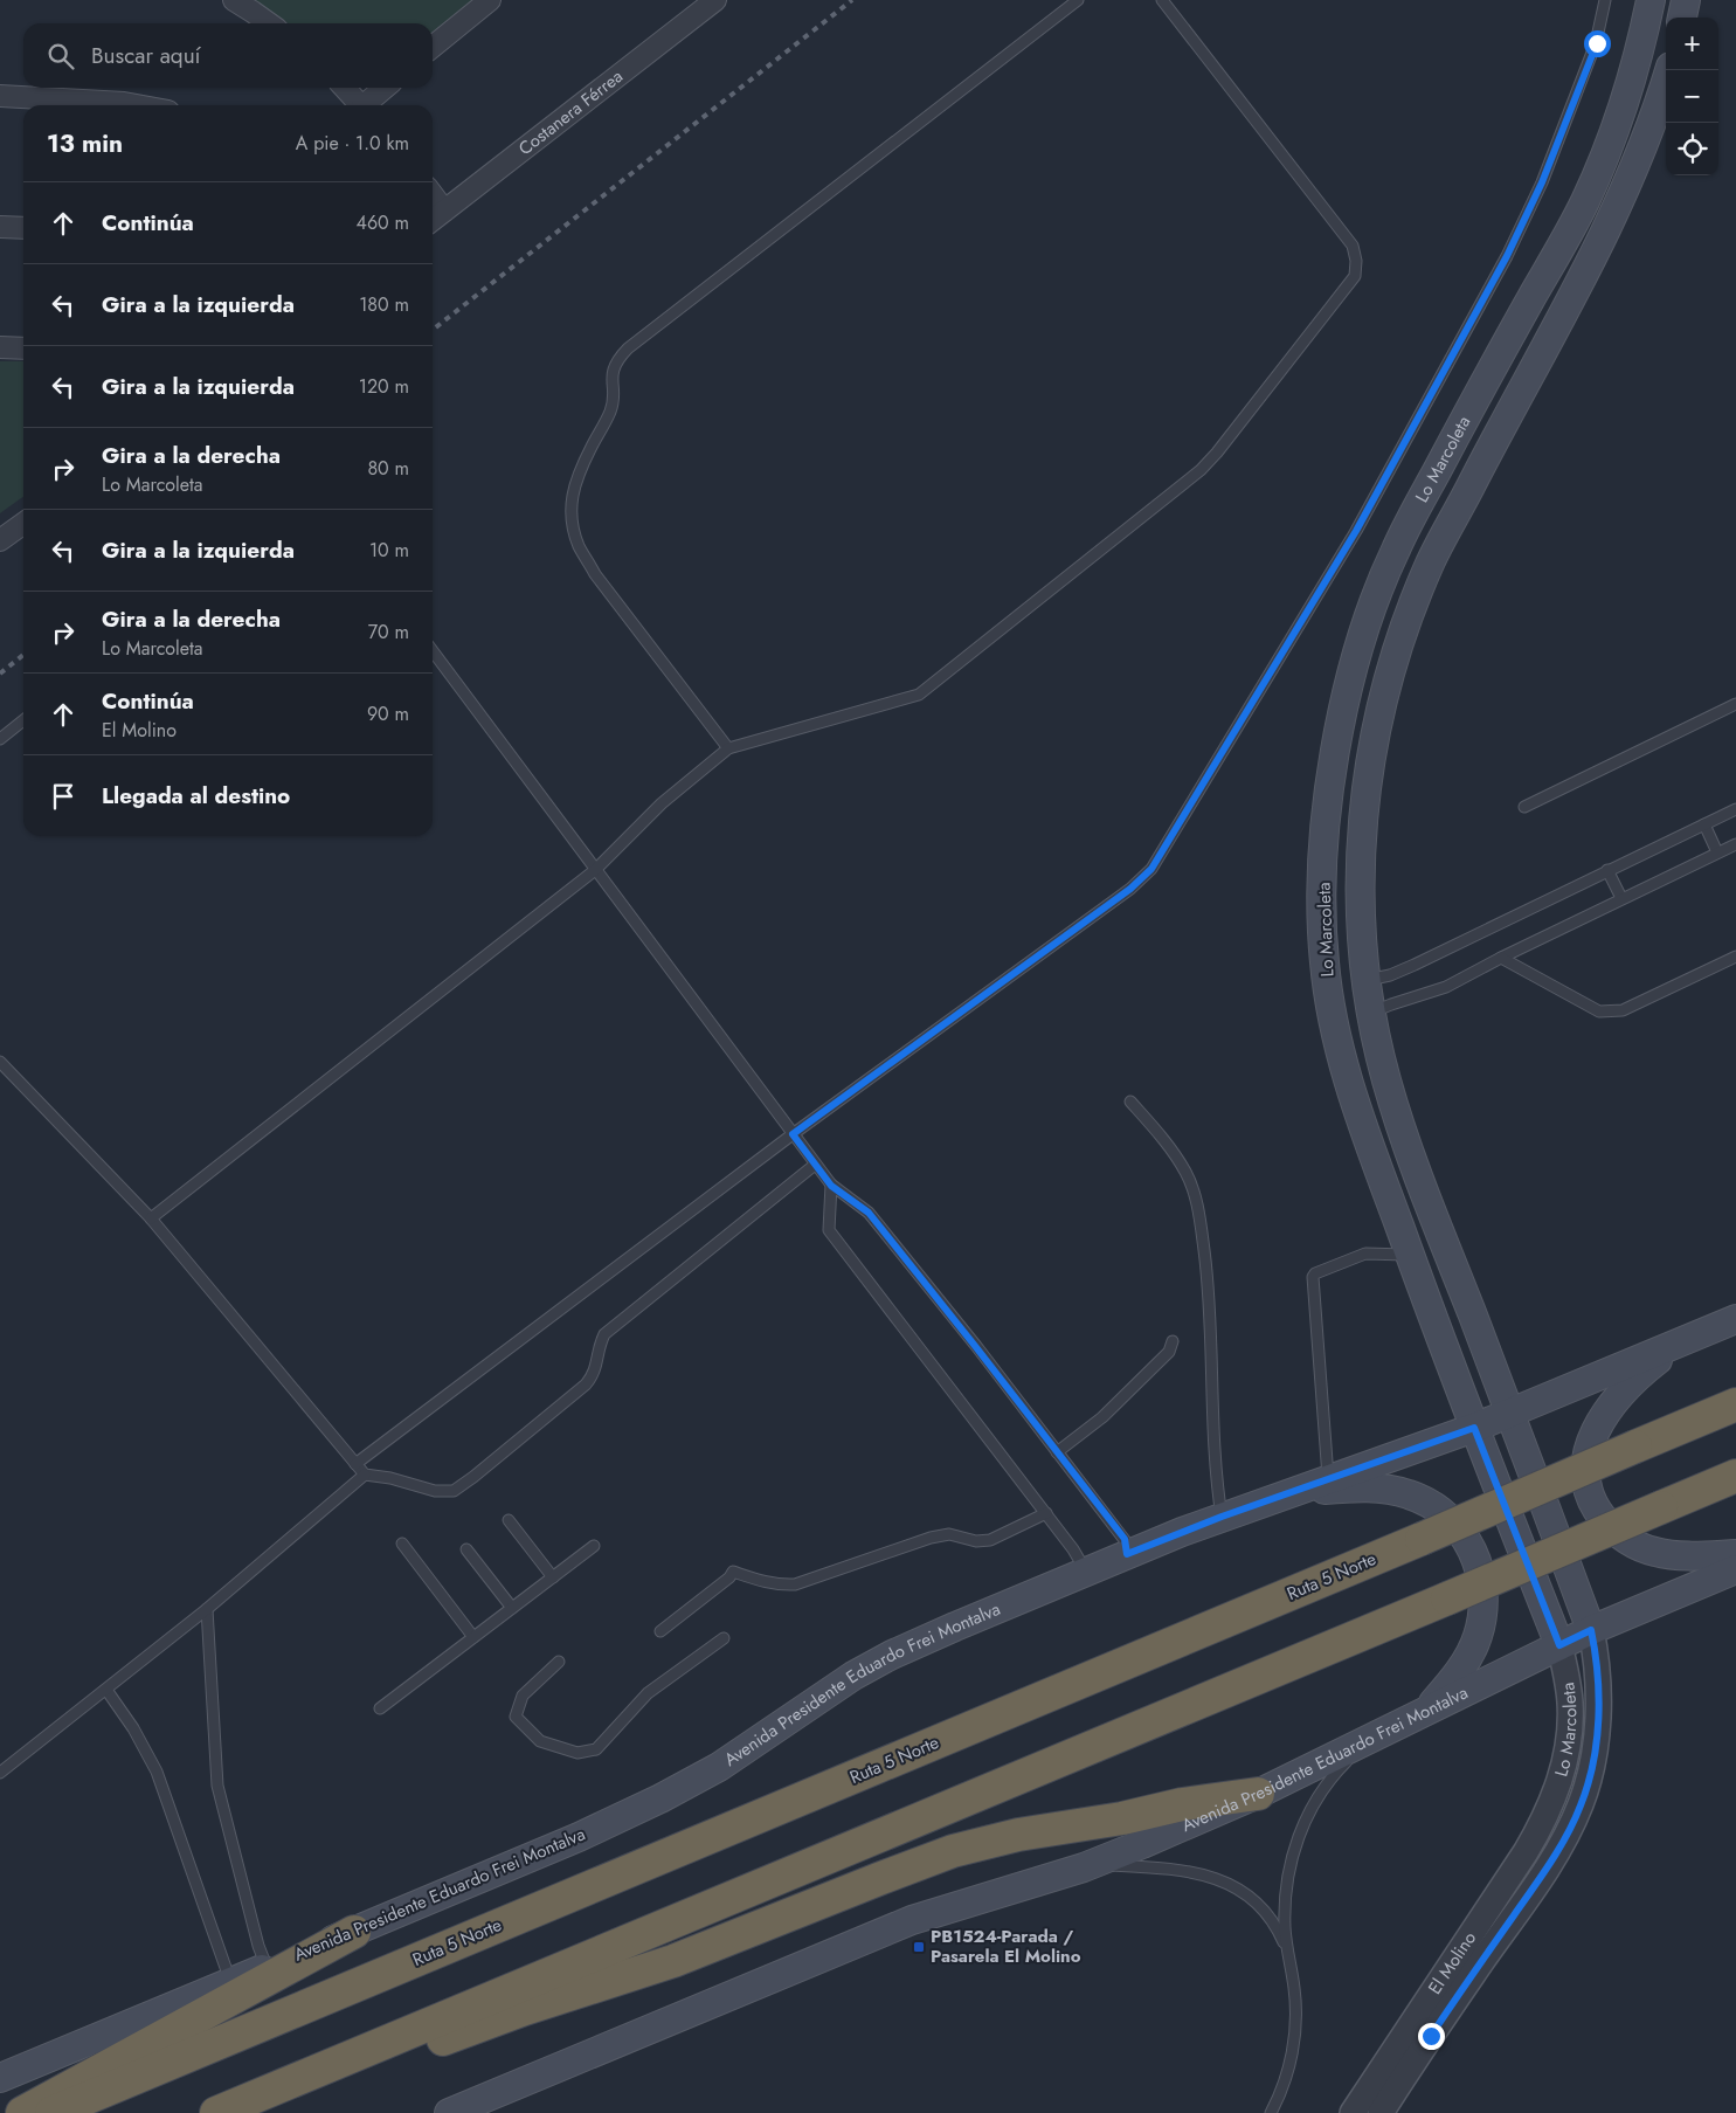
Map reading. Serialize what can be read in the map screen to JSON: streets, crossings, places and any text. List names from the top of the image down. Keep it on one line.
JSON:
{"streets":{"highway":["Ruta 5 Norte"],"main road":["Lo Marcoleta","Avenida Presidente Eduardo Frei Montalva"],"street":["Costanera Férrea","El Molino"]},"crossings":[["Lo Marcoleta","Avenida Presidente Eduardo Frei Montalva"],["Lo Marcoleta","El Molino"]],"places":{"transit":["PB1524-Parada / Pasarela El Molino"]},"page":{"map_buttons":["+","−"],"search":"Buscar aquí","heading":["13 min","A pie · 1.0 km"],"list":[["Continúa","460 m"],["Gira a la izquierda","180 m"],["Gira a la izquierda","120 m"],["Gira a la derecha","Lo Marcoleta","80 m"],["Gira a la izquierda","10 m"],["Gira a la derecha","Lo Marcoleta","70 m"],["Continúa","El Molino","90 m"],"Llegada al destino"]}}
